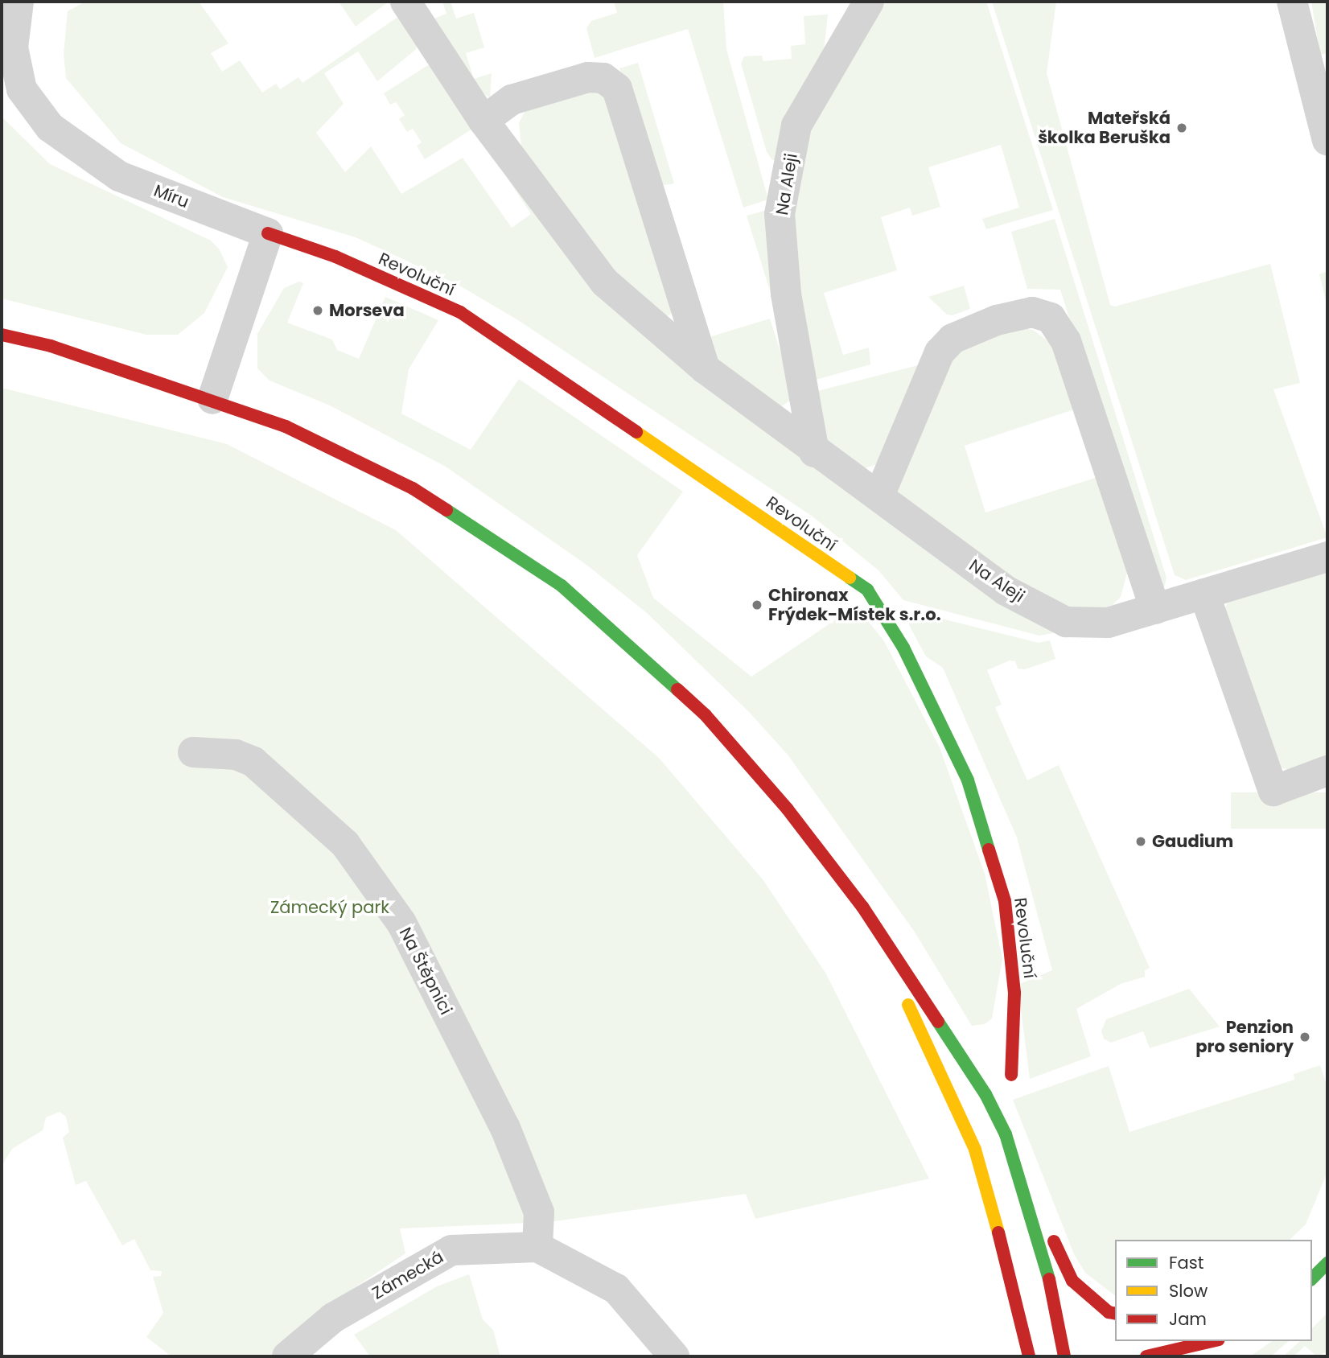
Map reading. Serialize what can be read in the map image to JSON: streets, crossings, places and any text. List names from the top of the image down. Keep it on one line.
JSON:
{"streets":{"main road":["Revoluční"],"street":["Na Aleji","Míru","Na Štěpnici","Zámecká"]},"crossings":[["Míru","Revoluční"],["Na Štěpnici","Zámecká"]],"parks":["Zámecký park"],"places":["Mateřská školka Beruška","Morseva","Chironax Frýdek-Místek s.r.o.","Gaudium","Penzion pro seniory"],"legend":["Fast","Slow","Jam"]}
